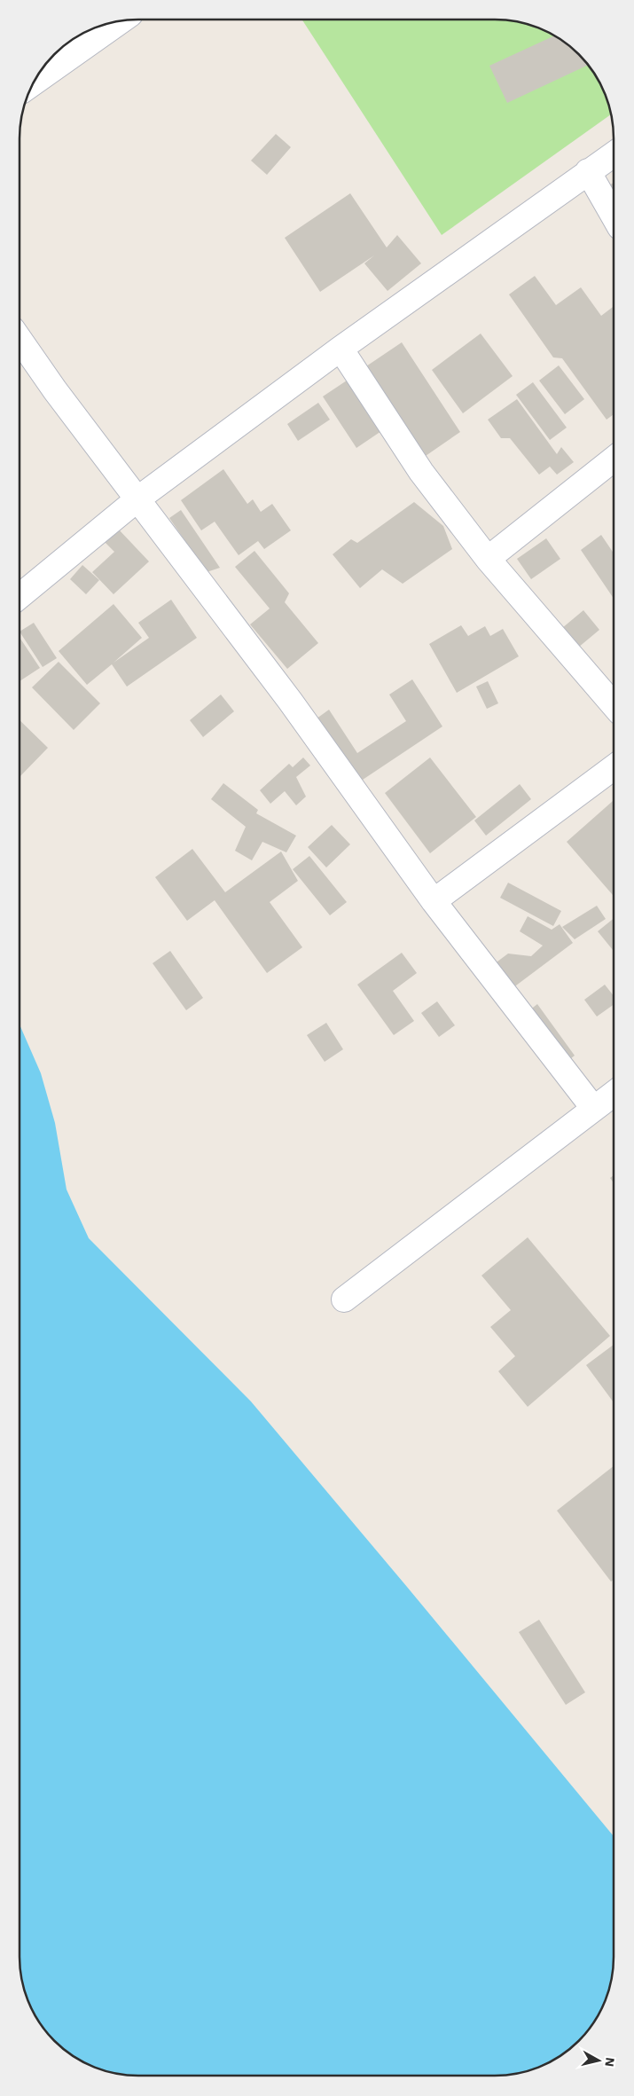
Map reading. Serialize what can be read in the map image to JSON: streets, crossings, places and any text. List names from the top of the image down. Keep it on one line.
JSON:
{"north":"right"}
